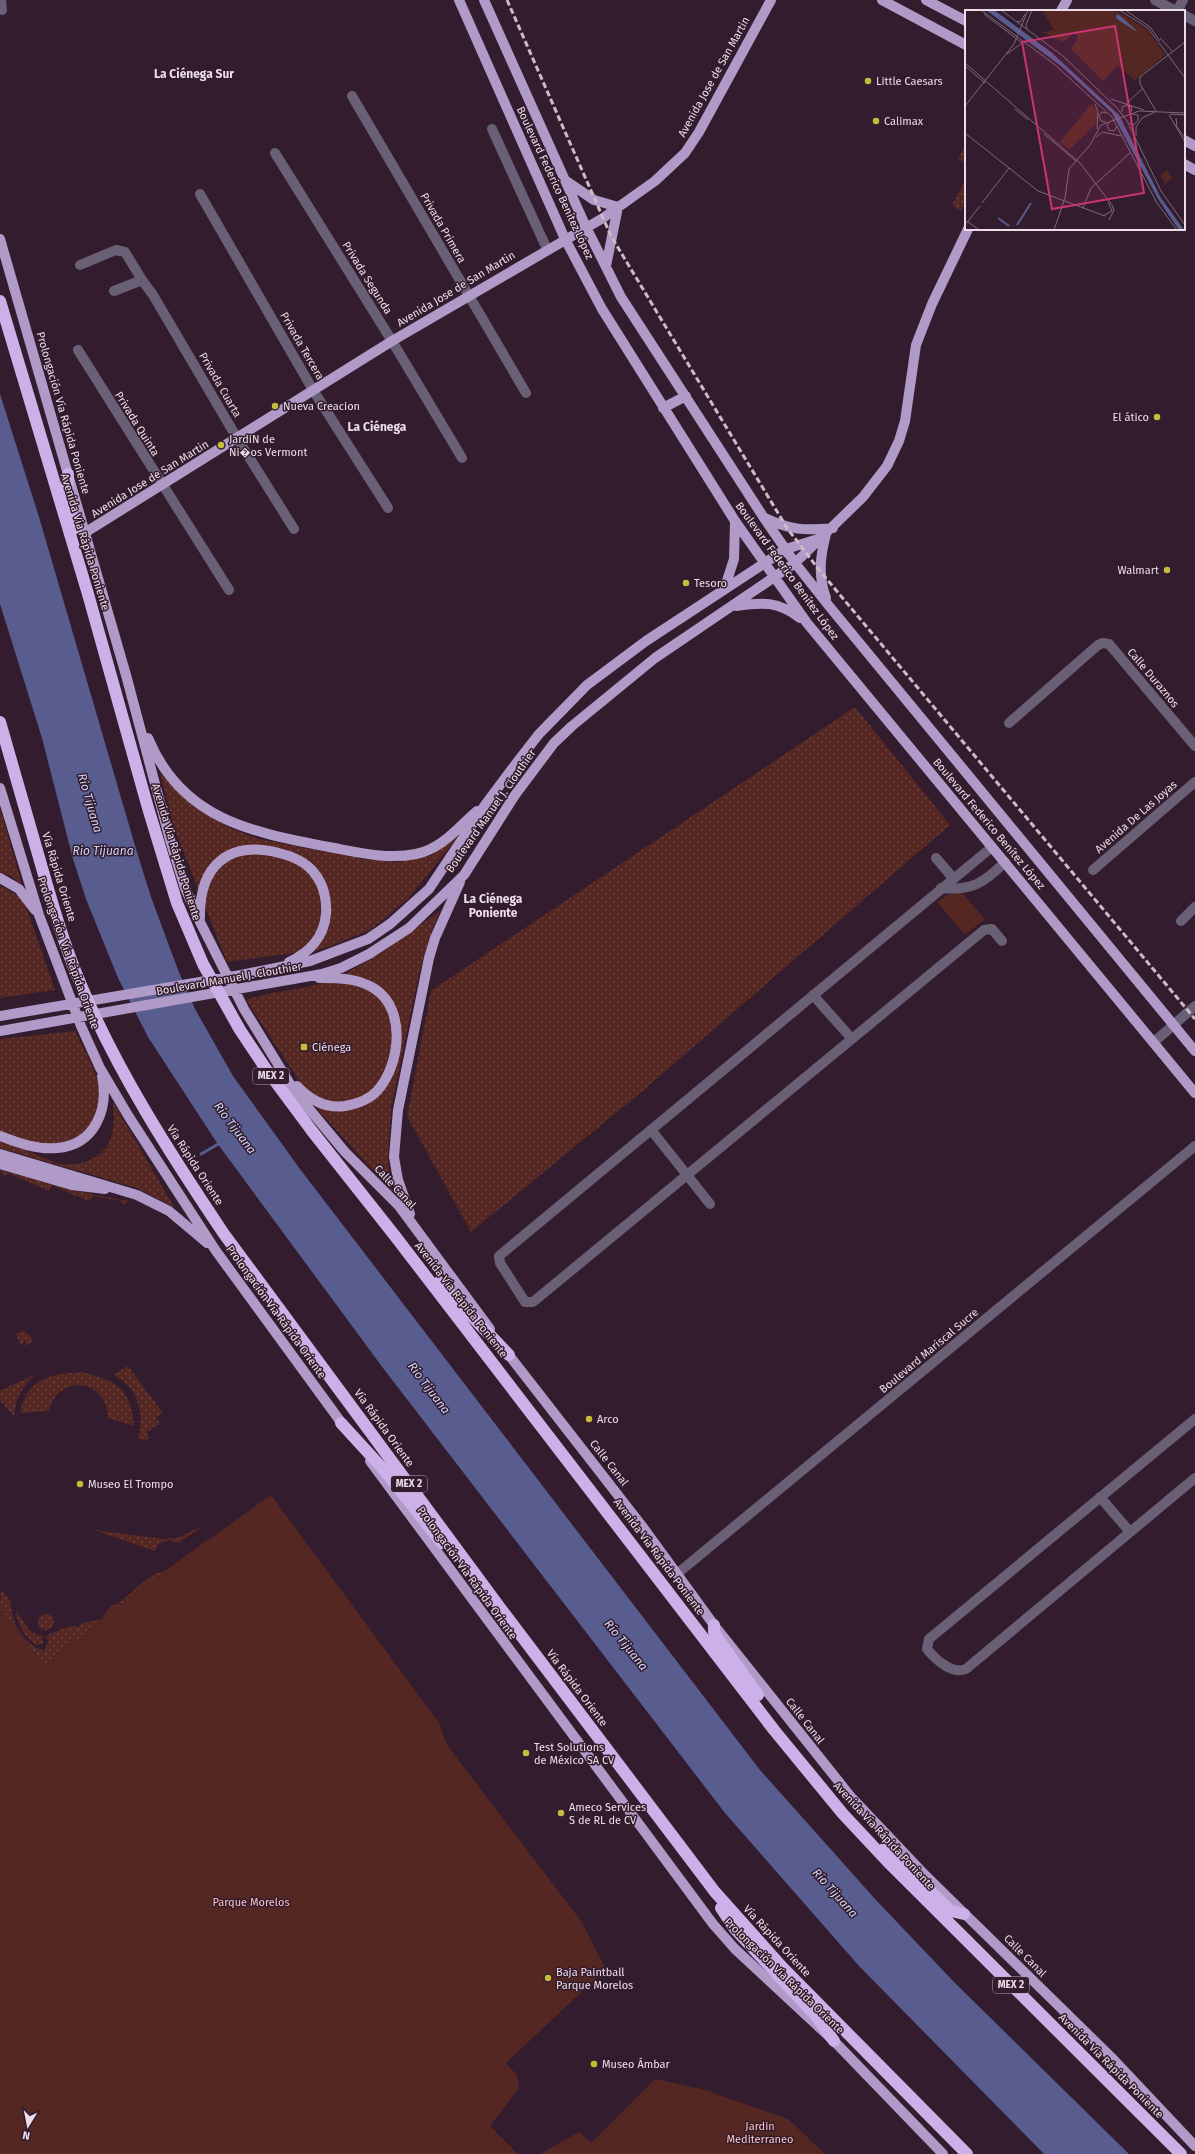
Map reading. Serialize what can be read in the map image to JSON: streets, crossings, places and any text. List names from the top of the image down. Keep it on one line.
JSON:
{"streets":{"highway":["Avenida Vía Rápida Poniente","Vía Rápida Oriente","MEX 2"],"main road":["Avenida Jose de San Martin","Boulevard Federico Benítez López","Prolongación Vía Rápida Poniente","Boulevard Manuel J. Clouthier","Prolongación Vía Rápida Oriente","Calle Canal"],"street":["Privada Primera","Privada Segunda","Privada Tercera","Privada Cuarta","Privada Quinta","Calle Duraznos","Avenida De Las Joyas","Boulevard Mariscal Sucre"]},"crossings":[["Avenida Jose de San Martin","Boulevard Federico Benítez López"],["Avenida Jose de San Martin","Privada Primera"],["Avenida Jose de San Martin","Privada Segunda"],["Avenida Jose de San Martin","Privada Tercera"],["Avenida Jose de San Martin","Privada Cuarta"],["Avenida Jose de San Martin","Prolongación Vía Rápida Poniente"],["Avenida Jose de San Martin","Privada Quinta"],["Boulevard Federico Benítez López","Boulevard Manuel J. Clouthier"],["Prolongación Vía Rápida Poniente","Calle Canal"],["Calle Canal","Boulevard Mariscal Sucre"]],"districts":["La Ciénega Sur","La Ciénega","La Ciénega Poniente"],"water":["Río Tijuana","Rio Tijuana"],"parks":["Parque Morelos","Jardin Mediterraneo"],"places":{"other":["Little Caesars","Calimax","Nueva Creacion","El ático","JardiN de Ni�os Vermont","Walmart","Tesoro","Arco","Museo El Trompo","Test Solutions de México SA CV","Ameco Services S de RL de CV","Baja Paintball Parque Morelos","Museo Ámbar"],"transit":["Ciénega"]},"north":"bottom"}
